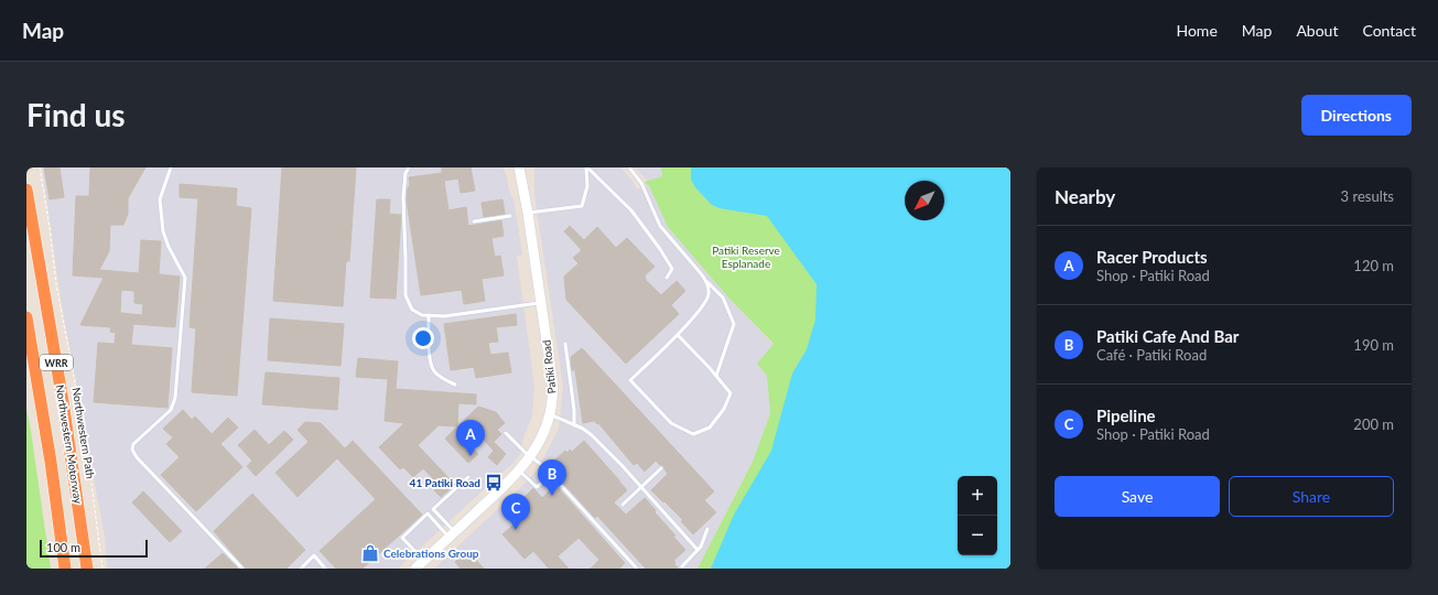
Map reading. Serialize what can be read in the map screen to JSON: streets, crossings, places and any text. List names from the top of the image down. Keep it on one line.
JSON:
{"streets":{"highway":["WRR","Northwestern Motorway"],"main road":["Patiki Road"],"path":["Northwestern Path"]},"parks":["Patiki Reserve Esplanade"],"places":{"bus stop":["41 Patiki Road"],"shop":["Celebrations Group"]},"scale_bar":"100 m","north":"bottom left","page":{"header":"Map","nav":["Home","Map","About","Contact"],"buttons":["Directions",["Save","Share"]],"title":"Find us","heading":["Nearby","3 results"],"list":[{"mark":"A","name":"Racer Products","note":"Shop · Patiki Road","value":"120 m"},{"mark":"B","name":"Patiki Cafe And Bar","note":"Café · Patiki Road","value":"190 m"},{"mark":"C","name":"Pipeline","note":"Shop · Patiki Road","value":"200 m"}],"pins":["A","B","C"],"map_buttons":["+","−"],"scale":"100 m"}}
